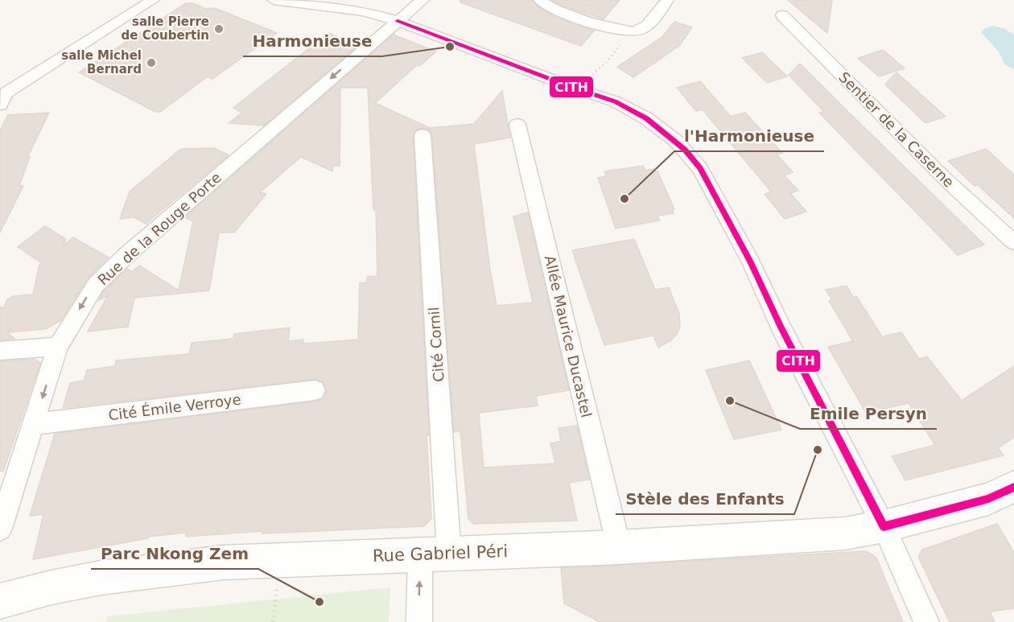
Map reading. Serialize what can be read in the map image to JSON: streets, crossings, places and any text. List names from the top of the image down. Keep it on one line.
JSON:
{"streets":{"street":["Sentier de la Caserne","Rue de la Rouge Porte","Allée Maurice Ducastel","Cité Cornil","Cité Émile Verroye","Rue Gabriel Péri"]},"crossings":[["Rue de la Rouge Porte","Cité Émile Verroye"],["Allée Maurice Ducastel","Rue Gabriel Péri"],["Cité Cornil","Rue Gabriel Péri"]],"one_way":["Rue de la Rouge Porte"],"places":["salle Pierre de Coubertin","Harmonieuse","salle Michel Bernard","l'Harmonieuse","Emile Persyn","Stèle des Enfants","Parc Nkong Zem"],"lines":["transit line CITH"]}
